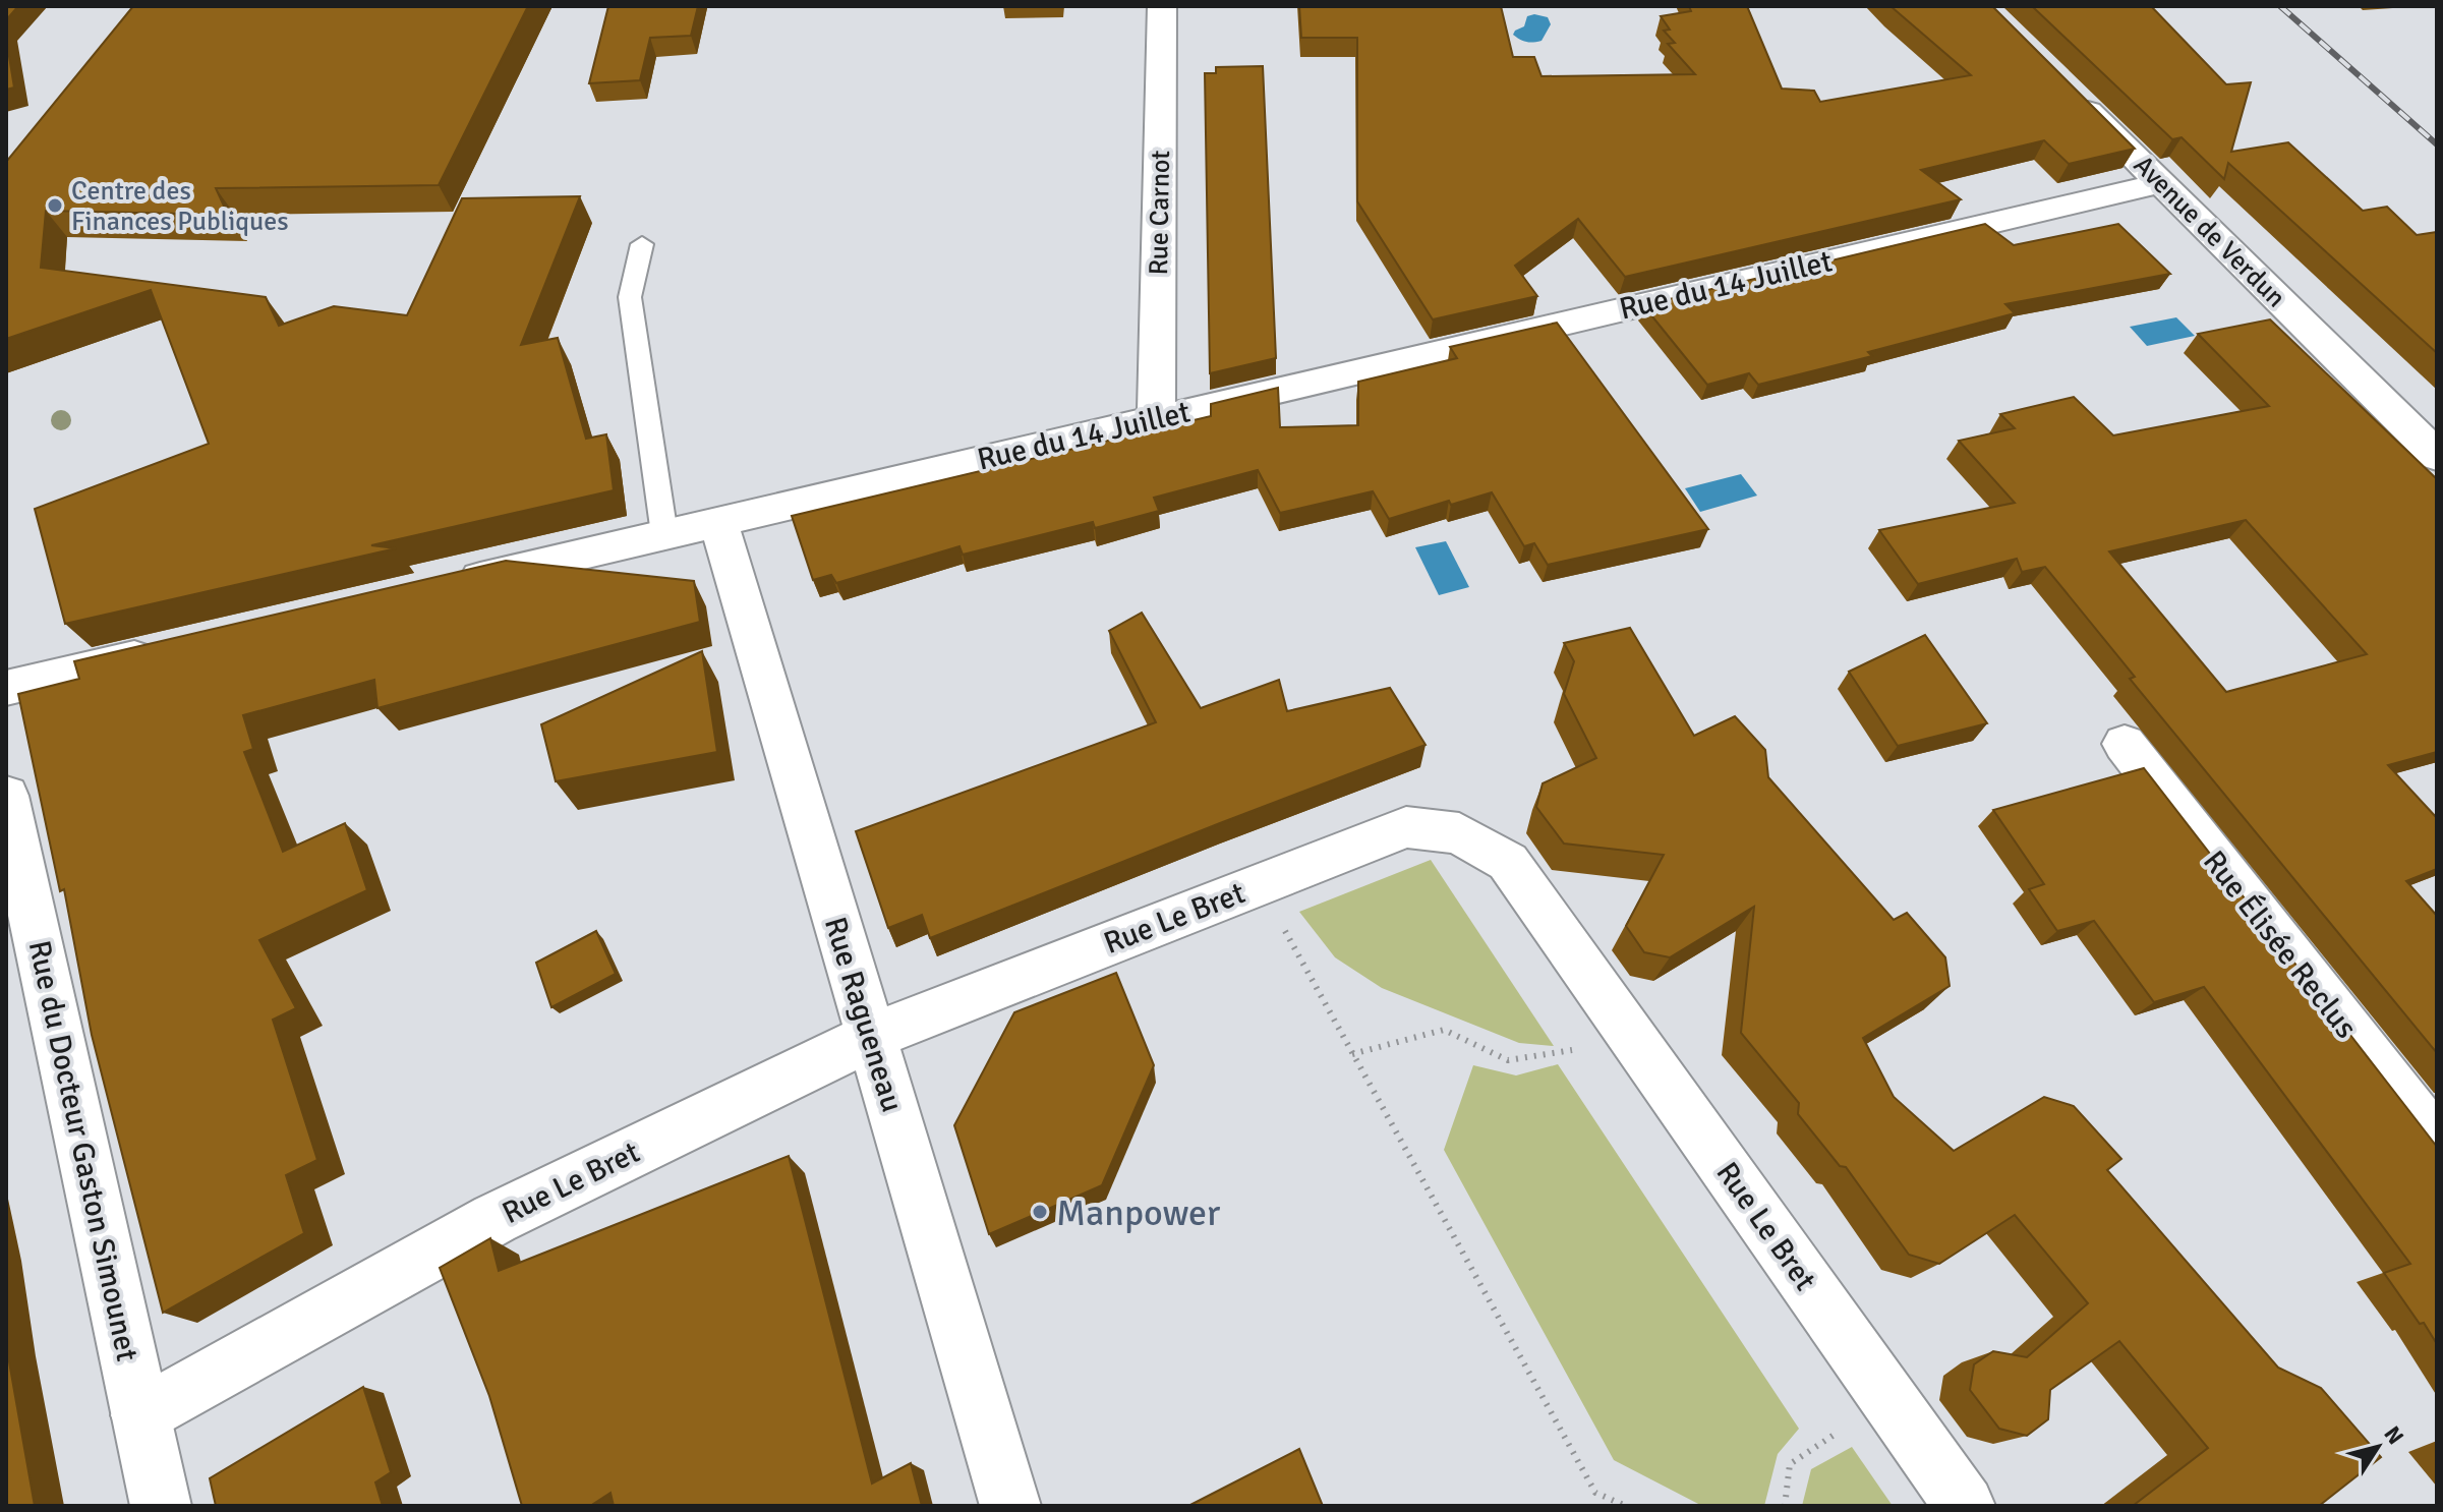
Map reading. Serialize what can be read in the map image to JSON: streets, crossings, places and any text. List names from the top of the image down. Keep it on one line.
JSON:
{"streets":{"street":["Rue Carnot","Avenue de Verdun","Rue du 14 Juillet","Rue Le Bret","Rue Élisée Reclus","Rue Ragueneau","Rue du Docteur Gaston Simounet"]},"crossings":[["Rue Carnot","Rue du 14 Juillet"],["Avenue de Verdun","Rue du 14 Juillet"],["Rue du 14 Juillet","Rue Ragueneau"],["Rue Le Bret","Rue Ragueneau"],["Rue Le Bret","Rue du Docteur Gaston Simounet"]],"places":["Centre des Finances Publiques","Manpower"],"north":"top right"}
